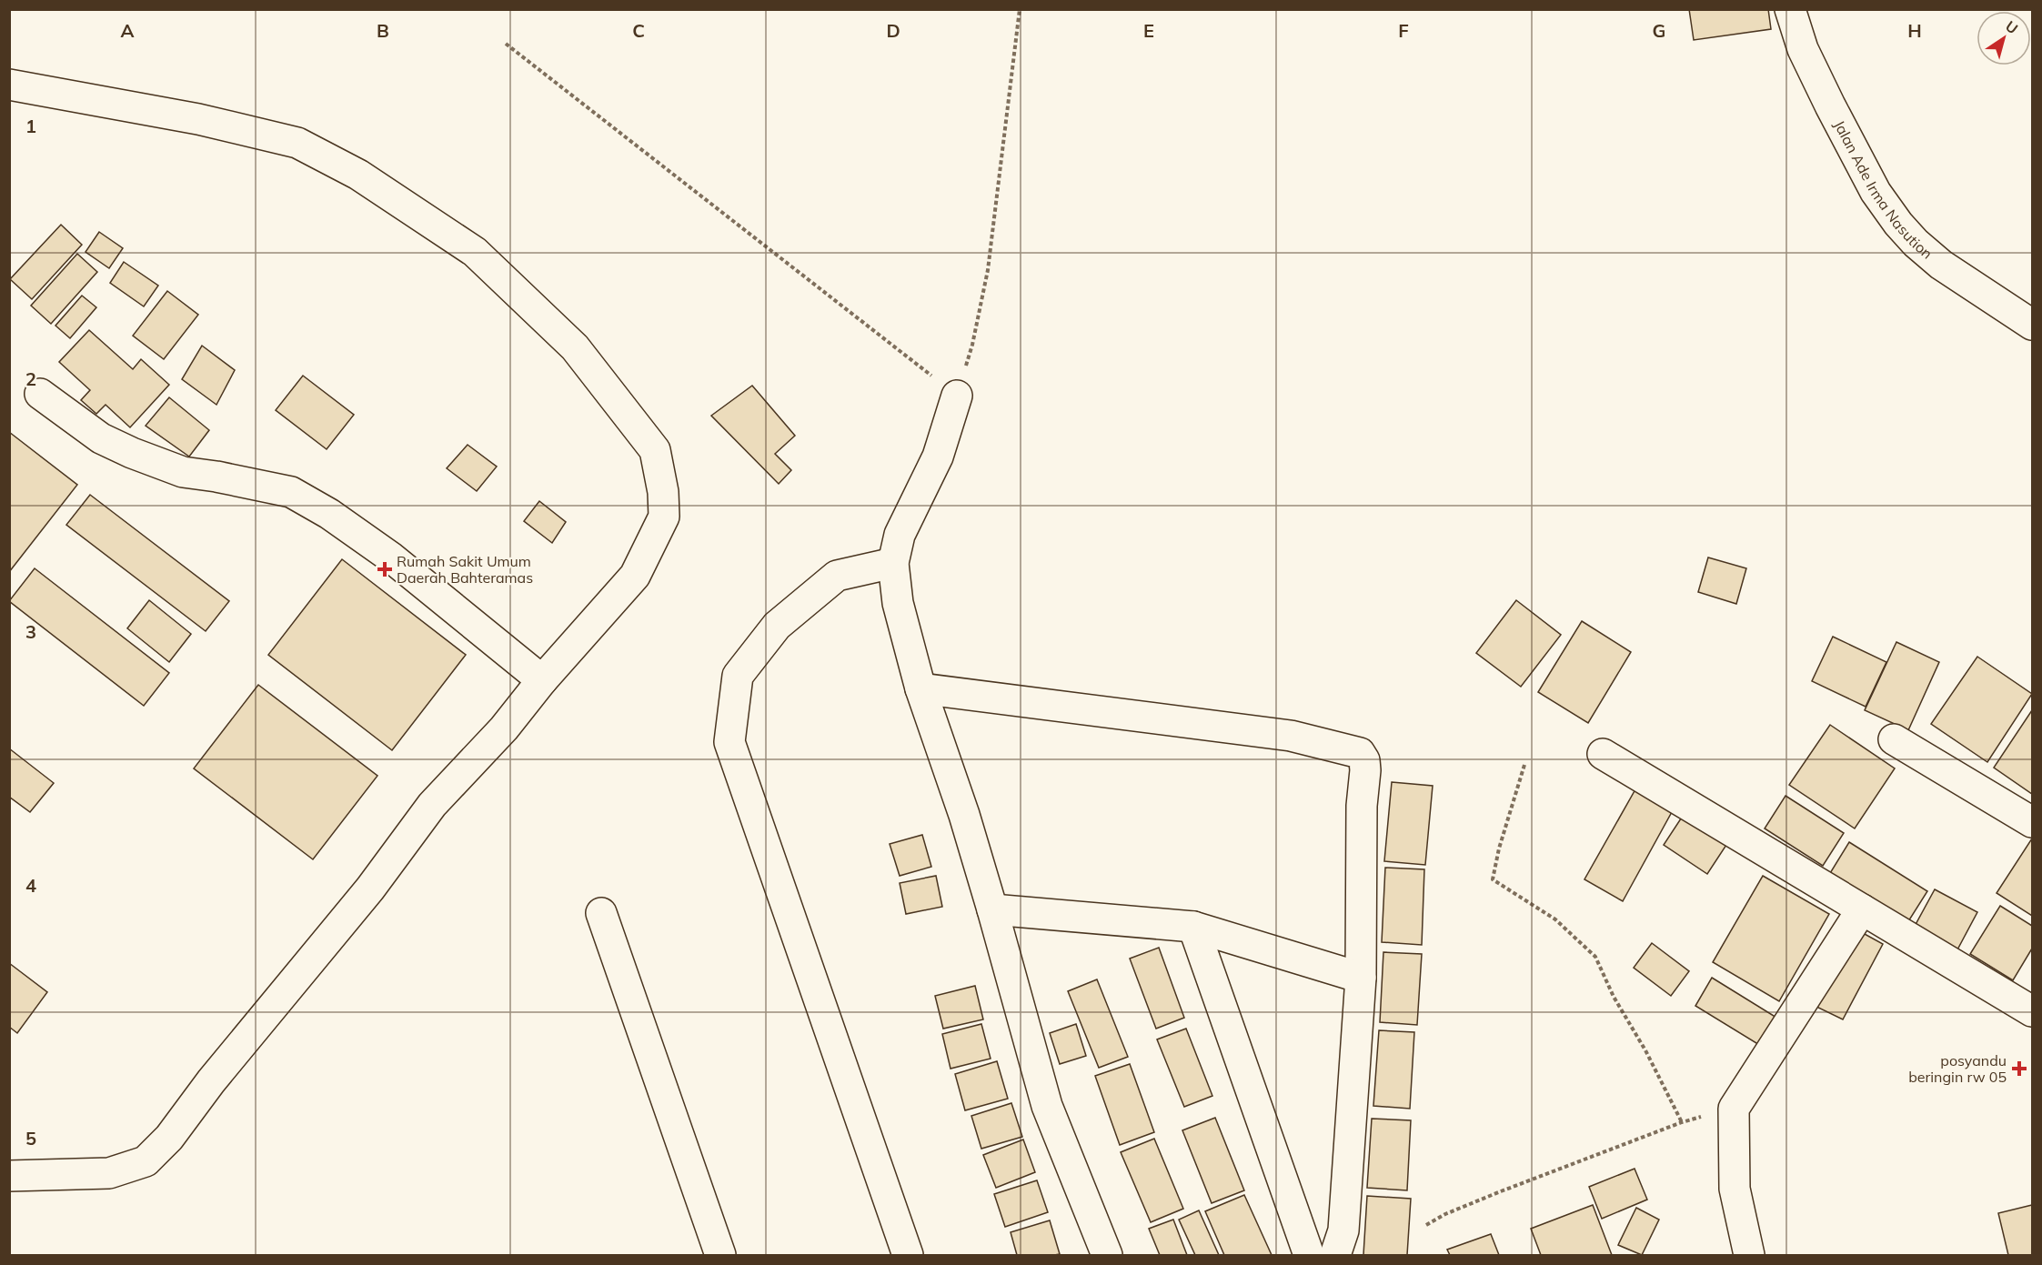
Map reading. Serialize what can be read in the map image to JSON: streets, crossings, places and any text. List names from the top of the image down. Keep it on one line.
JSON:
{"streets":{"street":["Jalan Ade Irma Nasution"]},"places":{"health":["Rumah Sakit Umum Daerah Bahteramas","posyandu beringin rw 05"]},"north":"top right","grid":{"columns":["A","B","C","D","E","F","G","H"],"rows":["1","2","3","4","5"]}}
